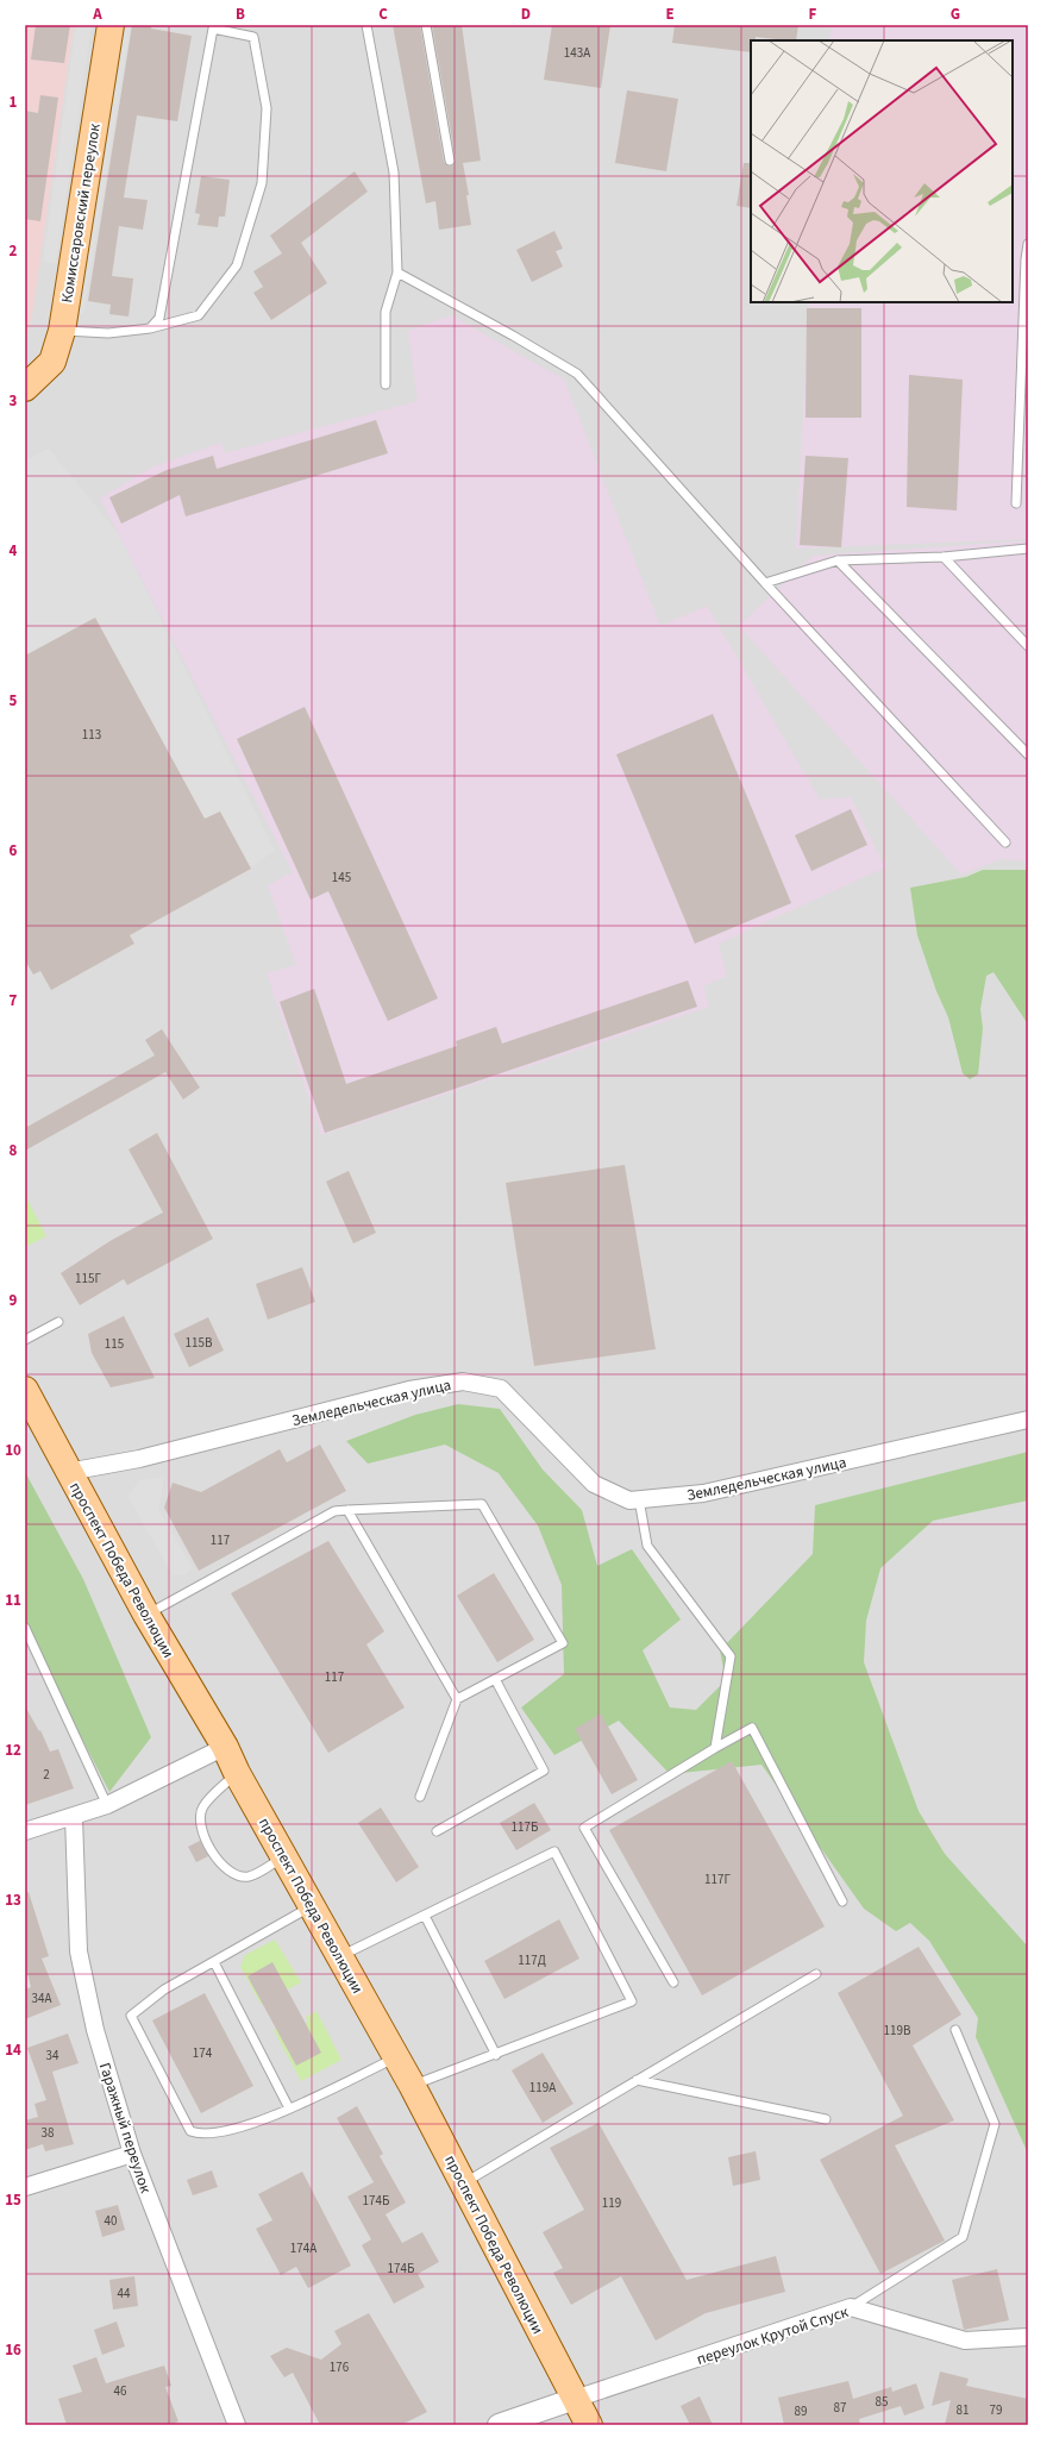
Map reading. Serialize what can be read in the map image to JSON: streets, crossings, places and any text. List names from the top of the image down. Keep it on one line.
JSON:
{"streets":{"main road":["Комиссаровский переулок","проспект Победа Революции"],"street":["Земледельческая улица","Гаражный переулок","переулок Крутой Спуск"]},"crossings":[["Земледельческая улица","проспект Победа Революции"],["проспект Победа Революции","переулок Крутой Спуск"]],"house_numbers":["143А","113","145","115Г","115В","115","117","117","2","117Б","117Г","117Д","34А","119В","174","34","119А","38","174Б","119","40","174А","174Б","44","176","46","85","87","81","79","89"],"grid":{"columns":["A","B","C","D","E","F","G"],"rows":["1","2","3","4","5","6","7","8","9","10","11","12","13","14","15","16"]}}
